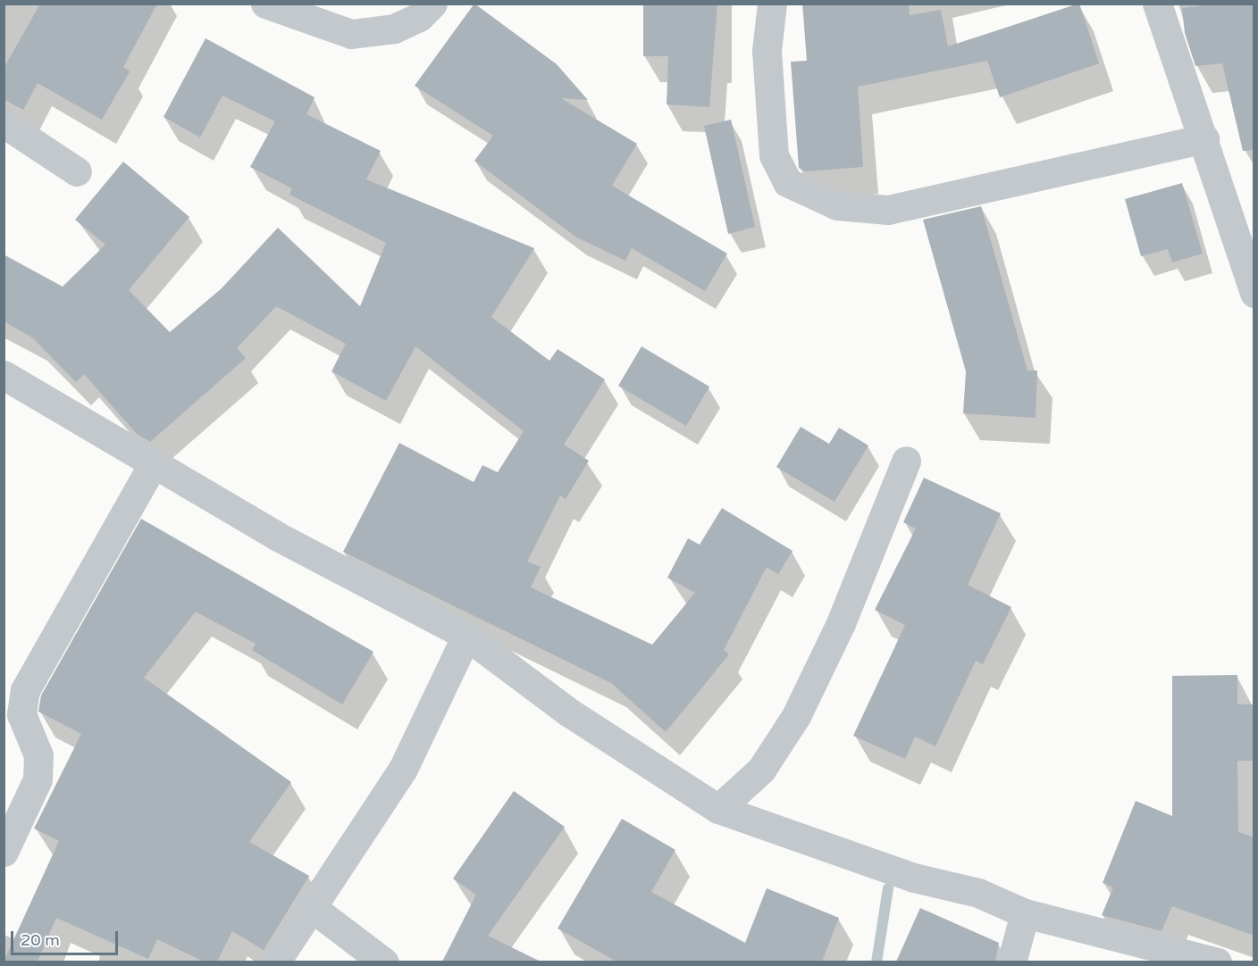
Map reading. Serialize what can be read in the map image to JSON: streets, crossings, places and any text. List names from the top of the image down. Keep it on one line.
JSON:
{"scale_bar":"20 m"}
